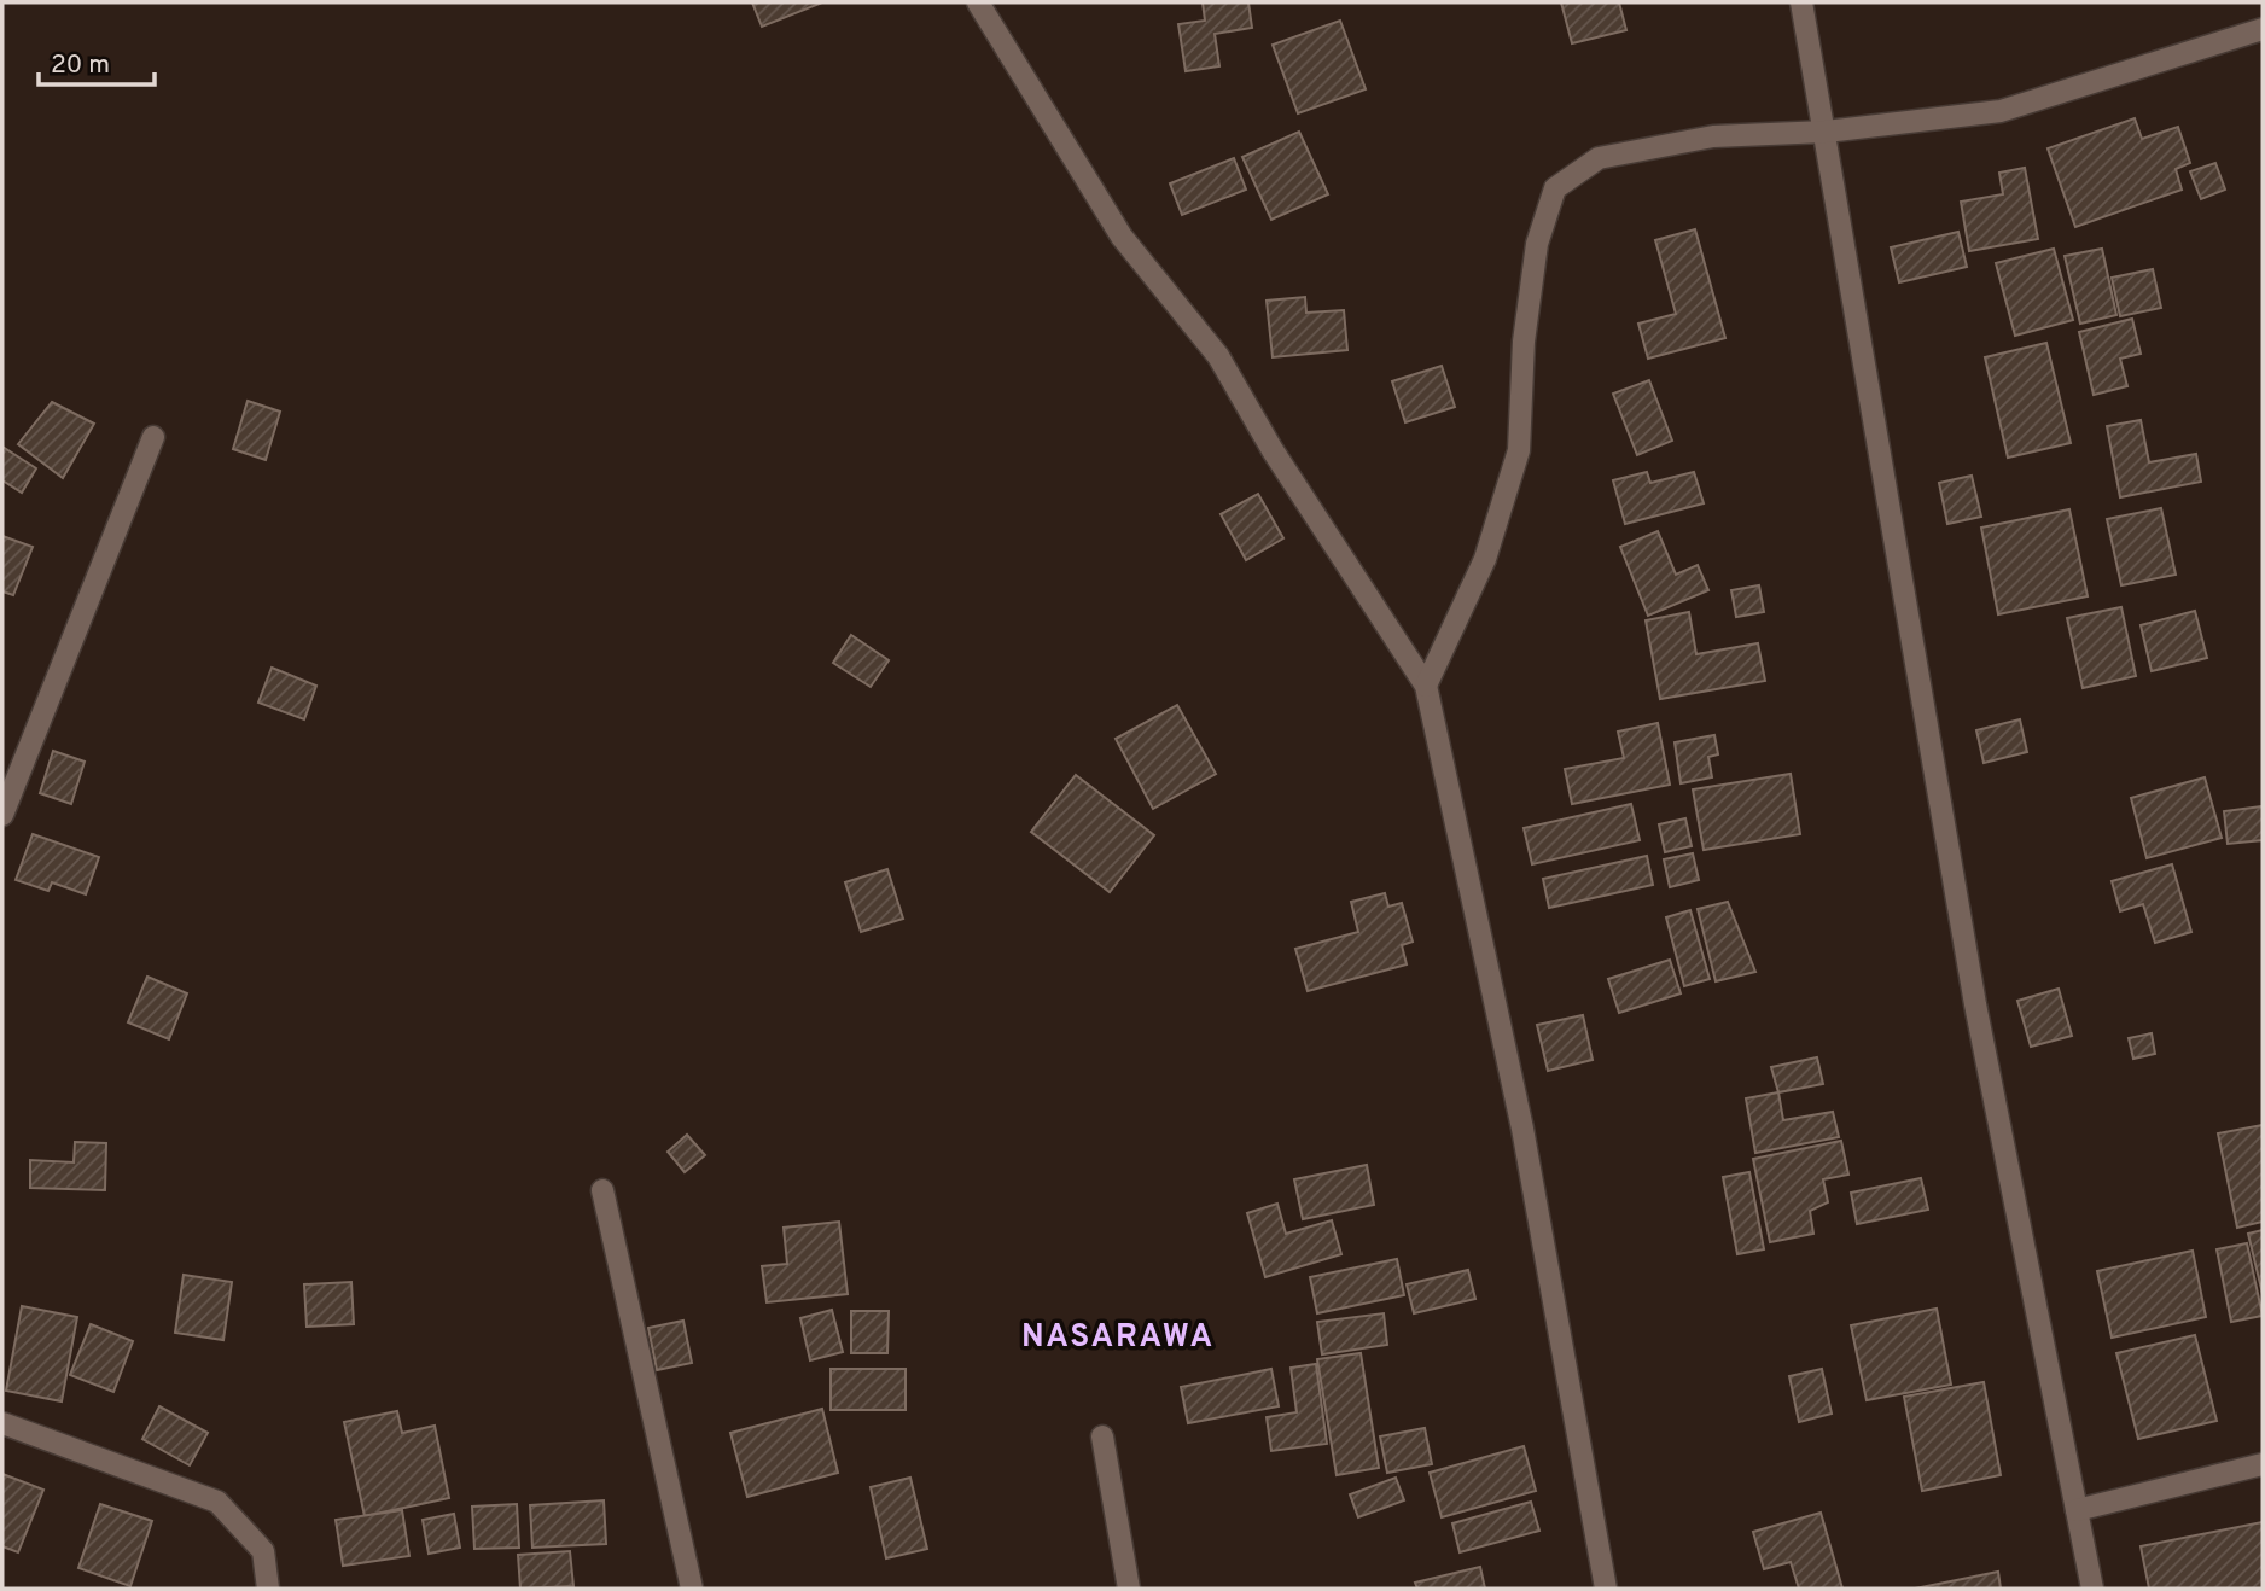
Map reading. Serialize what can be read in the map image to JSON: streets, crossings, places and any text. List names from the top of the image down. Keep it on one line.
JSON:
{"districts":["NASARAWA"],"scale_bar":"20 m"}
